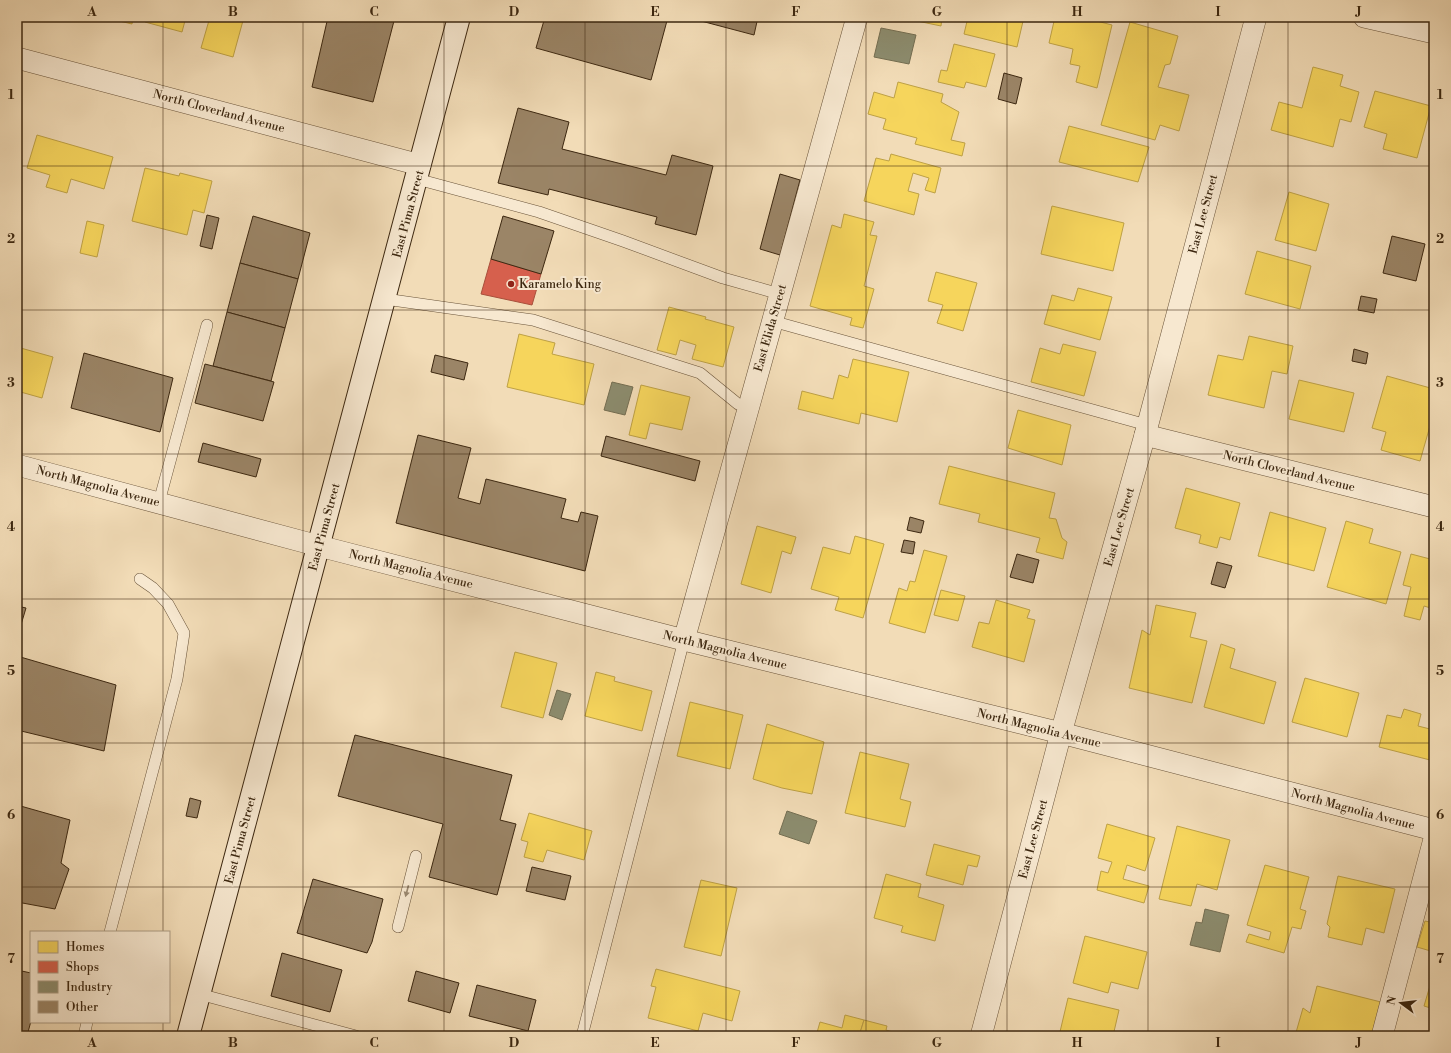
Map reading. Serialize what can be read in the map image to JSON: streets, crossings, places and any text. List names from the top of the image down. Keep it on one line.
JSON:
{"streets":{"street":["North Cloverland Avenue","East Pima Street","East Lee Street","East Elida Street","North Magnolia Avenue"]},"crossings":[["North Cloverland Avenue","East Pima Street"],["North Cloverland Avenue","East Lee Street"],["East Pima Street","North Magnolia Avenue"],["East Lee Street","North Magnolia Avenue"],["East Elida Street","North Magnolia Avenue"]],"places":["Karamelo King"],"legend":["Homes","Shops","Industry","Other"],"north":"left","grid":{"columns":["A","B","C","D","E","F","G","H","I","J"],"rows":["1","2","3","4","5","6","7"]}}
